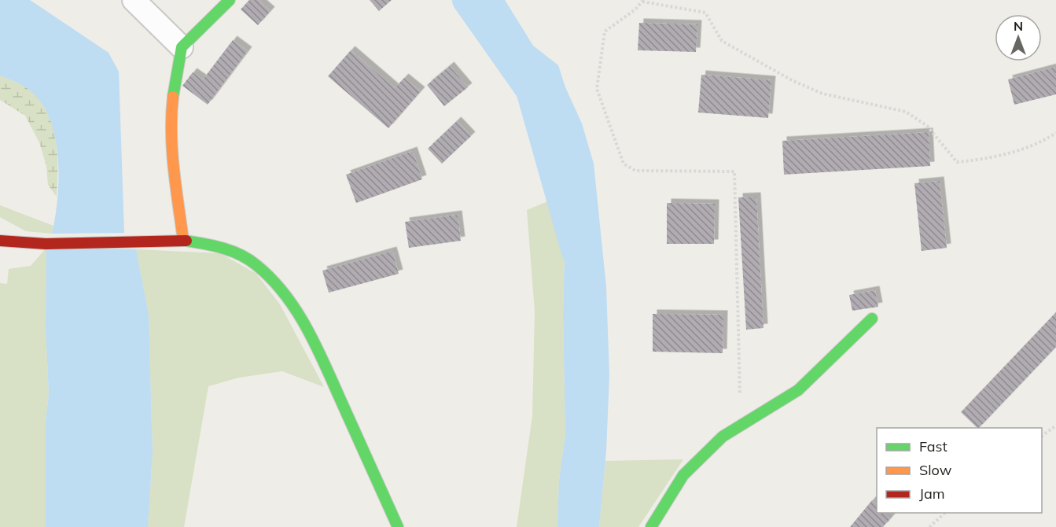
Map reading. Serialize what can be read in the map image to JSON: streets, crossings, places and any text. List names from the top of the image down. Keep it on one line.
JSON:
{"legend":["Fast","Slow","Jam"],"north":"top"}
